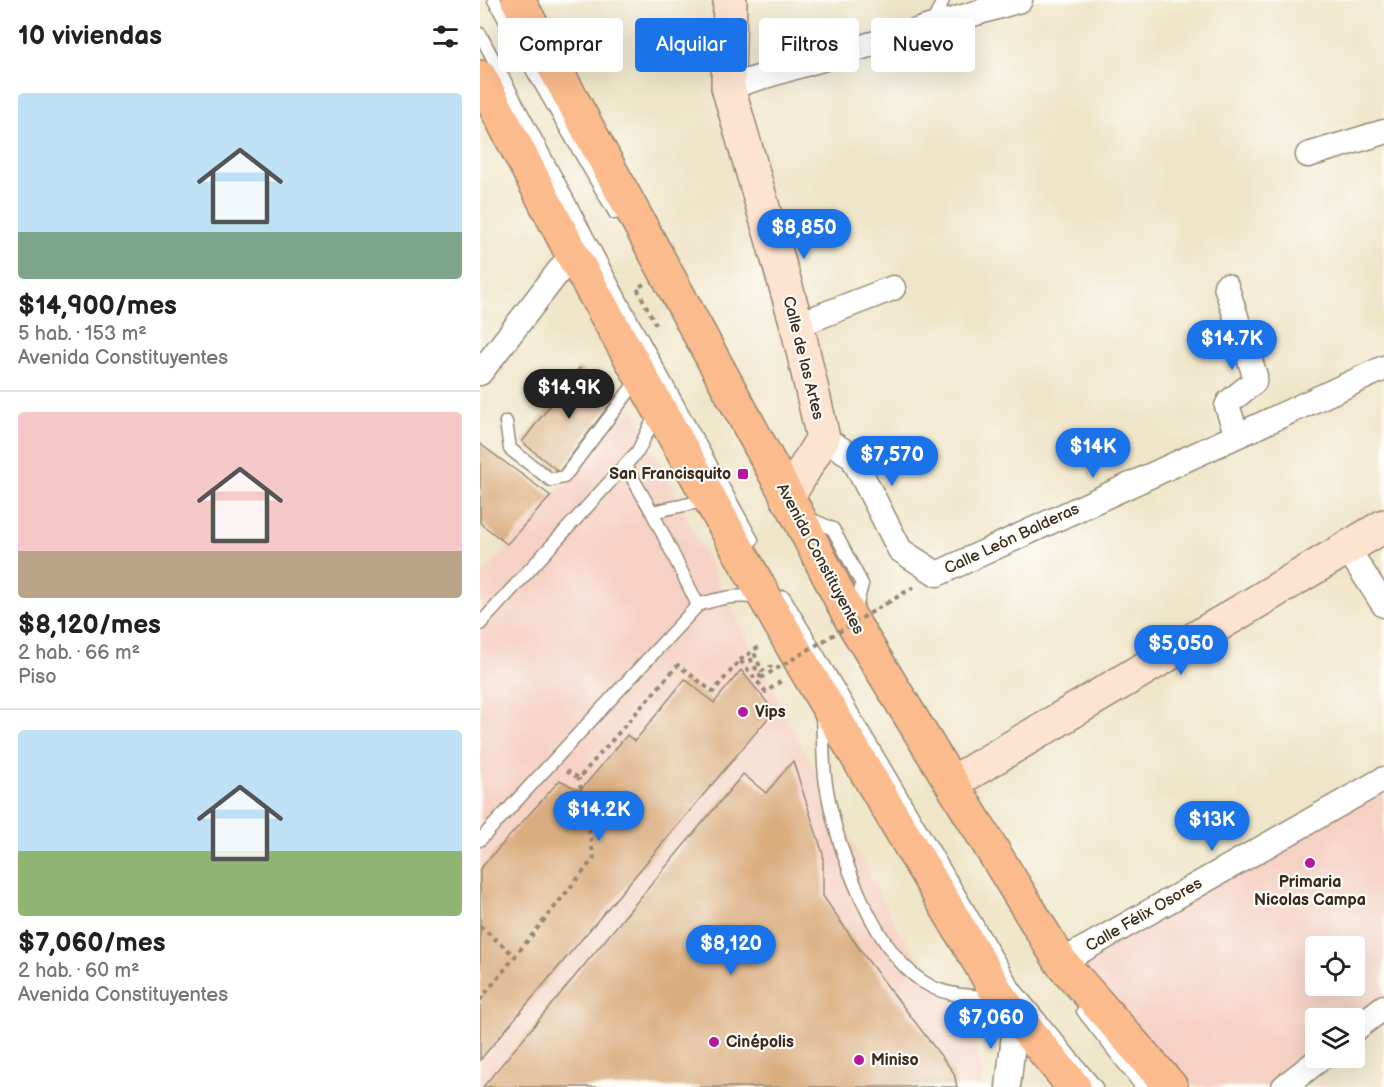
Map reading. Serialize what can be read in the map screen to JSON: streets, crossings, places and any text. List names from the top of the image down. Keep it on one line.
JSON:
{"streets":{"main road":["Avenida Constituyentes"],"street":["Calle de las Artes","Calle León Balderas","Calle Félix Osores"]},"crossings":[["Calle de las Artes","Calle León Balderas"],["Calle de las Artes","Avenida Constituyentes"],["Avenida Constituyentes","Calle Félix Osores"]],"places":{"transit":["San Francisquito"],"other":["Vips","Primaria Nicolas Campa","Cinépolis","Miniso"]},"page":{"heading":"10 viviendas","chip":["Comprar","Alquilar","Filtros","Nuevo"],"list":[{"name":"$14,900/mes","note":"5 hab. · 153 m² · Avenida Constituyentes"},{"name":"$8,120/mes","note":"2 hab. · 66 m² · Piso"},{"name":"$7,060/mes","note":"2 hab. · 60 m² · Avenida Constituyentes"}],"price":["$8,850","$14.7K","$14.9K","$14K","$7,570","$5,050","$14.2K","$13K","$8,120","$7,060"]}}
